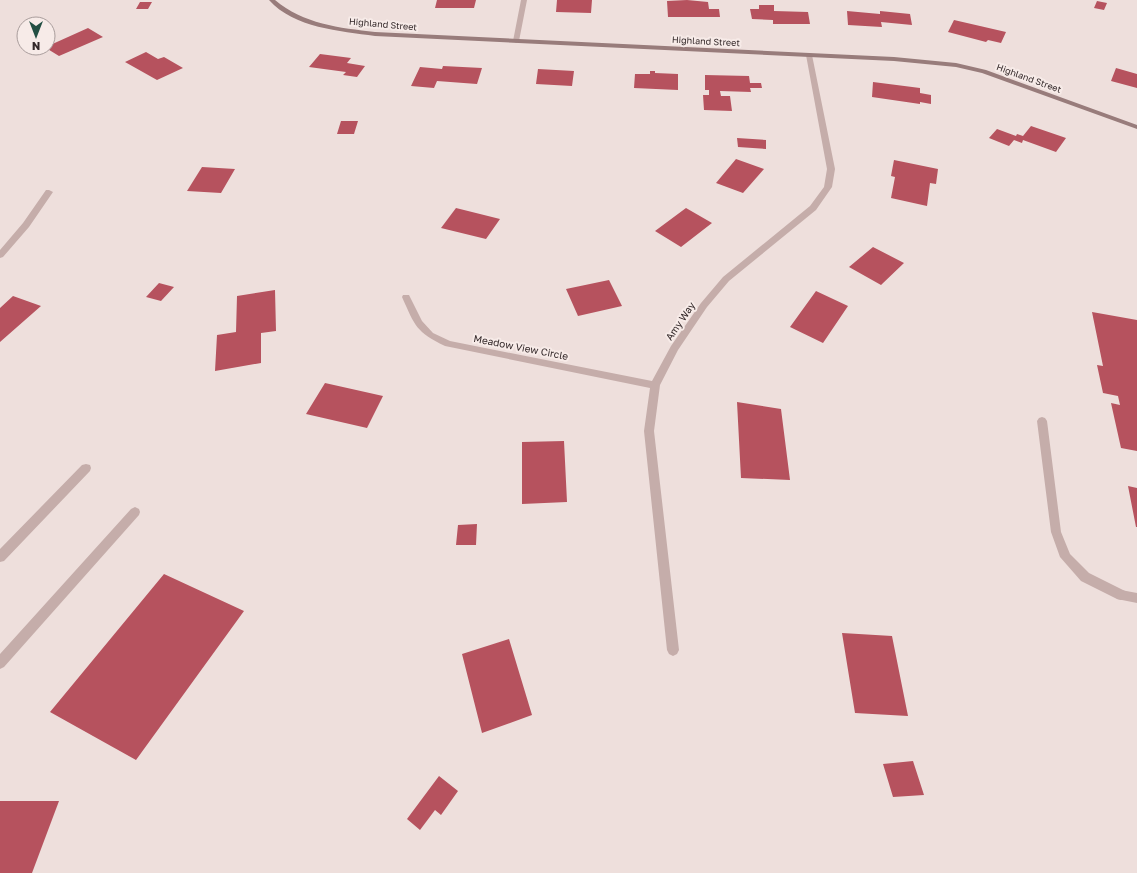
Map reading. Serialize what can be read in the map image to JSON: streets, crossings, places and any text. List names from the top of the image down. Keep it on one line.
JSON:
{"streets":{"street":["Highland Street","Amy Way","Meadow View Circle"]},"crossings":[["Highland Street","Amy Way"],["Amy Way","Meadow View Circle"]],"north":"bottom"}
